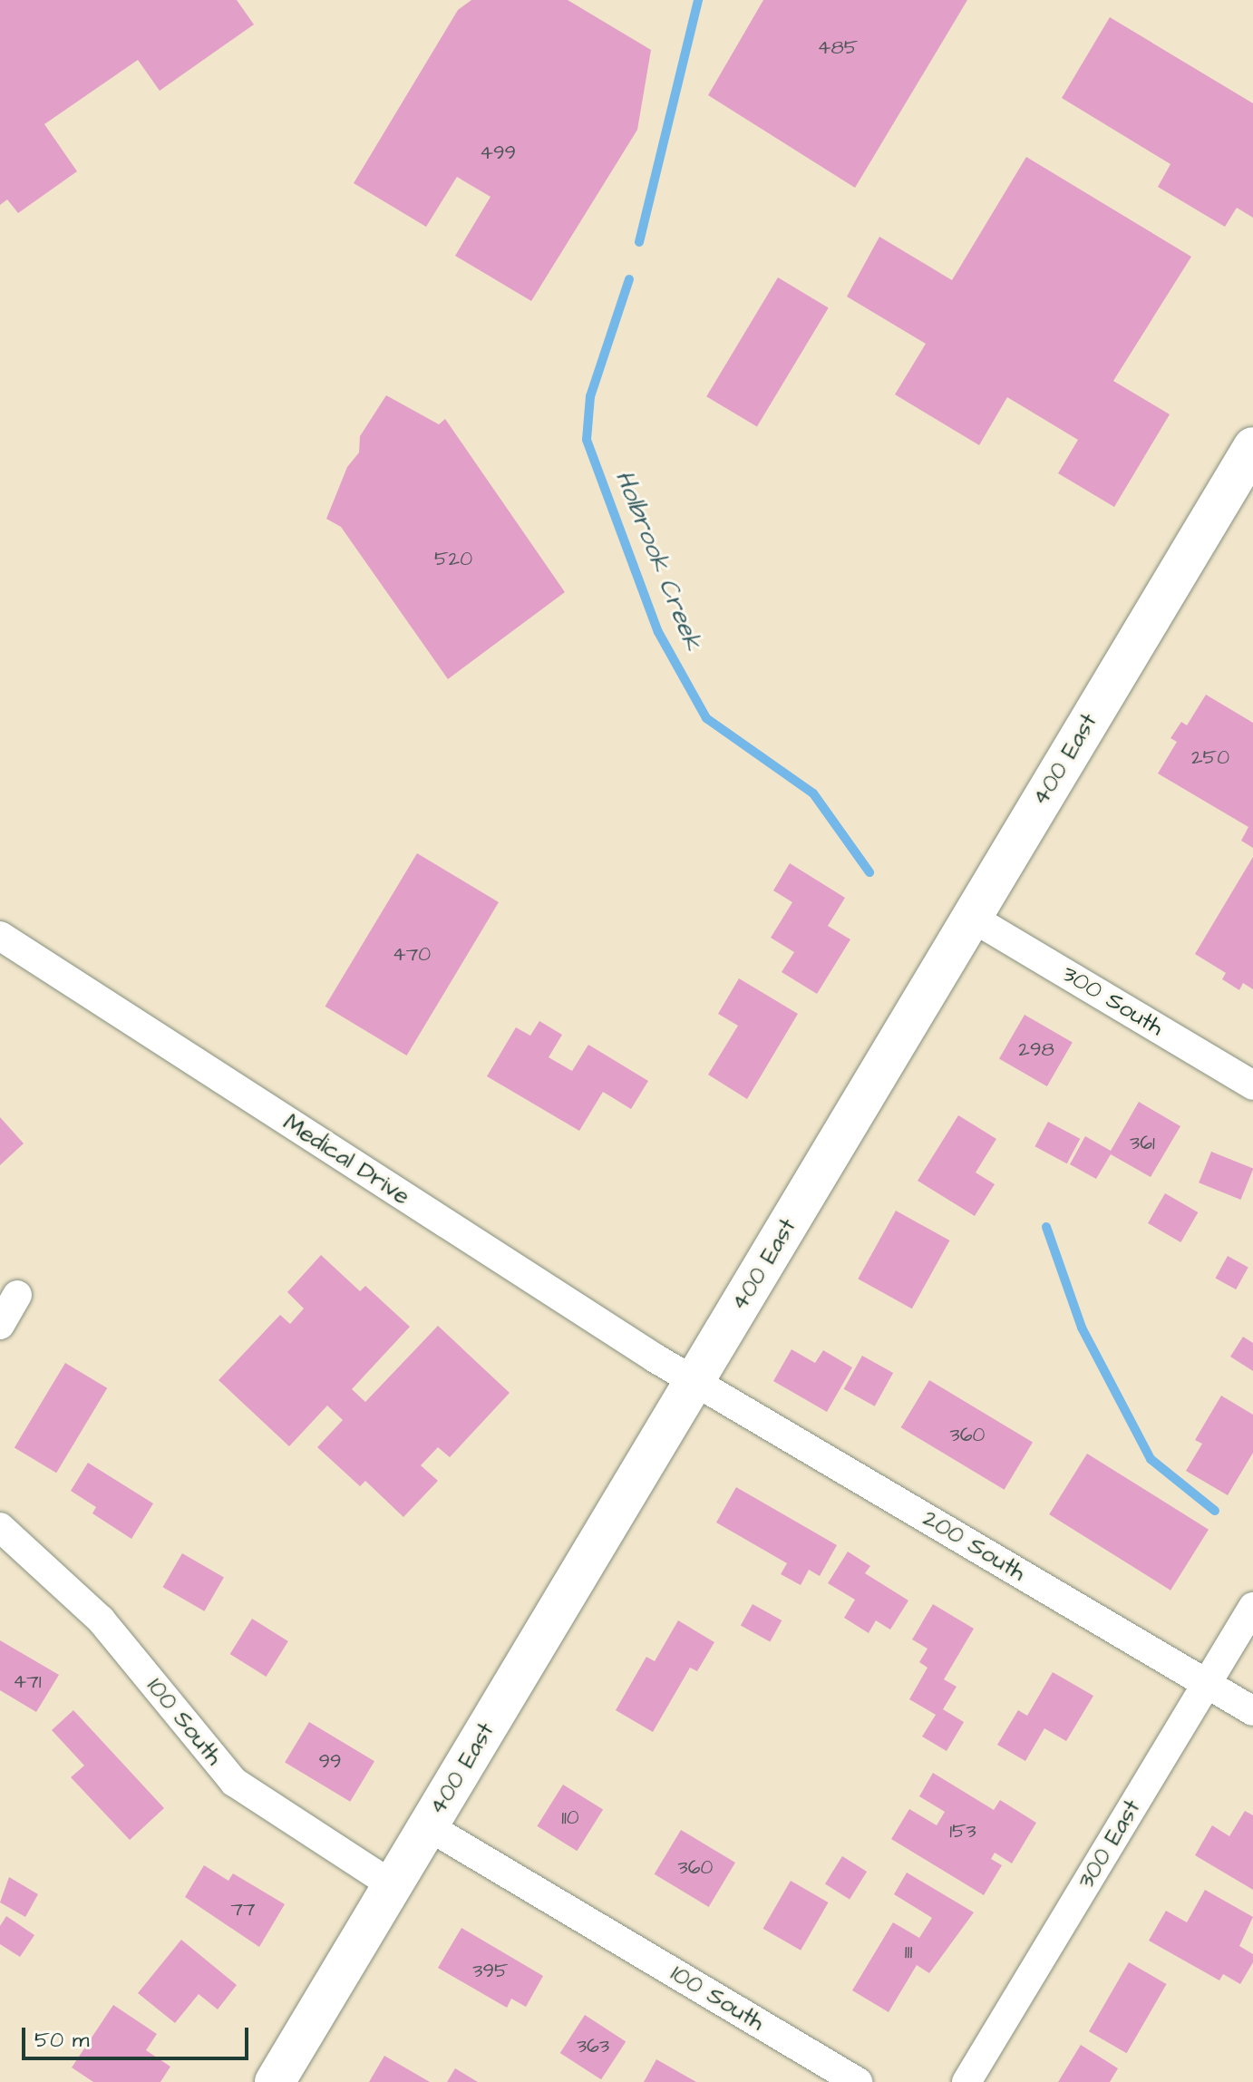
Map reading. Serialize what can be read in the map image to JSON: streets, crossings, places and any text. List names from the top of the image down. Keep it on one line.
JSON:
{"streets":{"main road":["400 East"],"street":["300 South","Medical Drive","200 South","100 South","300 East"]},"crossings":[["400 East","300 South"],["400 East","Medical Drive"],["400 East","200 South"],["400 East","100 South"],["Medical Drive","200 South"],["200 South","300 East"]],"water":["Holbrook Creek"],"house_numbers":["485","499","520","250","470","298","361","360","471","99","110","153","360","77","111","395","363"],"scale_bar":"50 m"}
